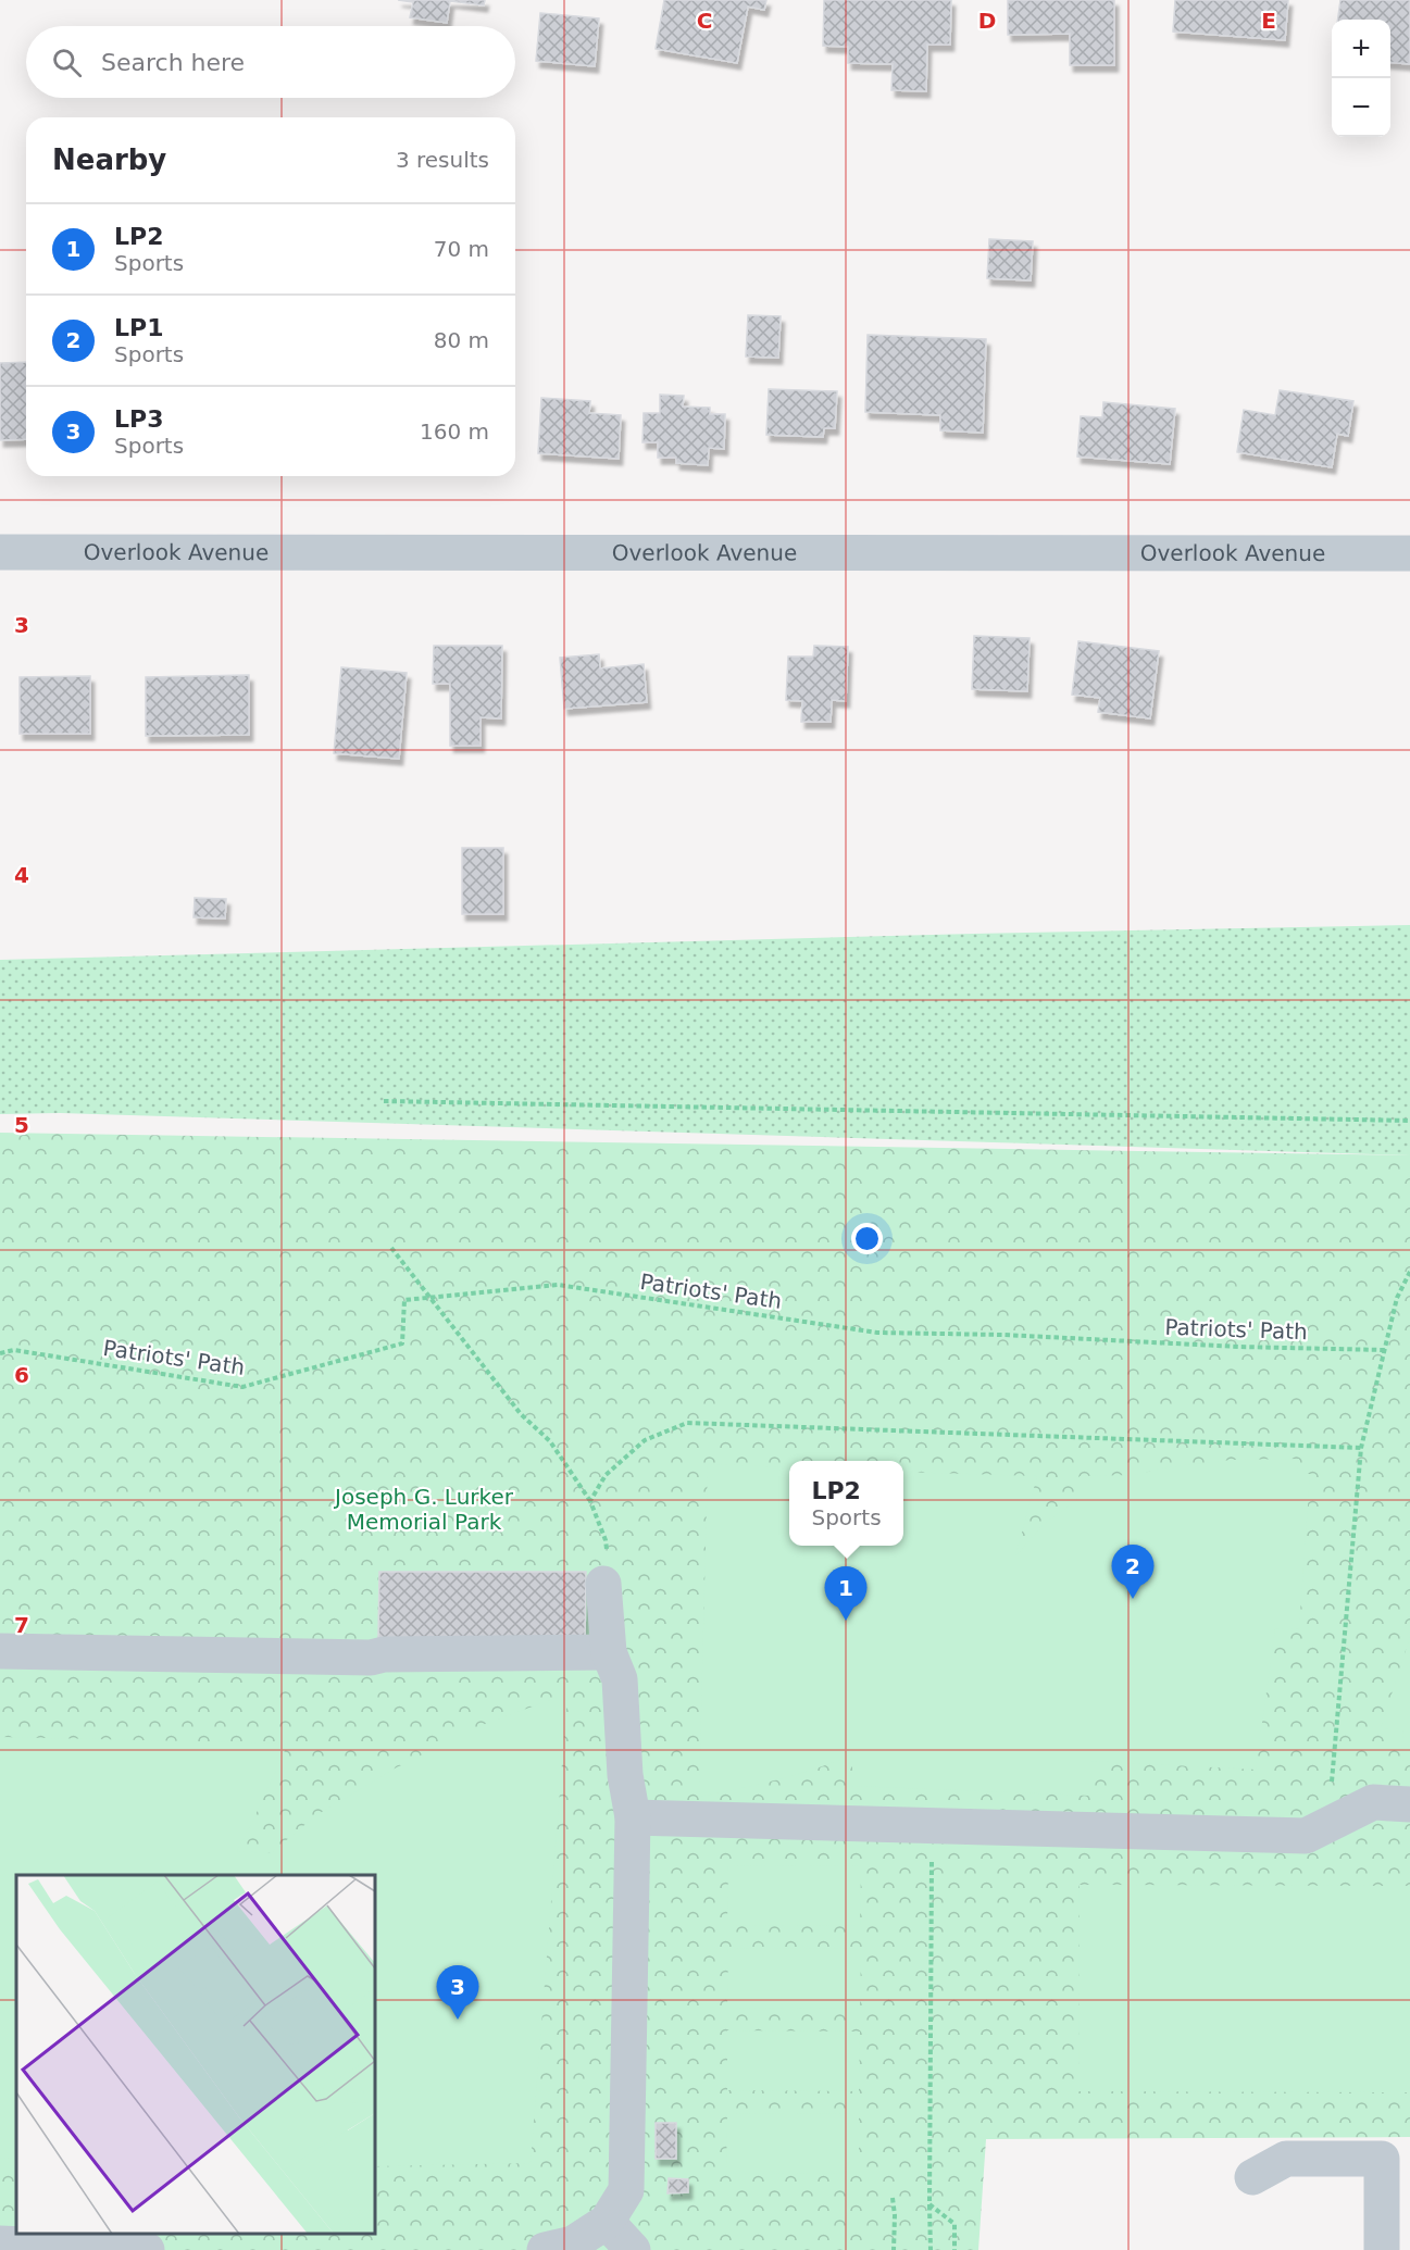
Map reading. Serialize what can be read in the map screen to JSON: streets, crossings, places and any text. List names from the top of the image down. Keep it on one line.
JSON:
{"streets":{"street":["Overlook Avenue"],"path":["Patriots' Path"]},"parks":["Joseph G. Lurker Memorial Park"],"page":{"map_buttons":["+","−"],"search":"Search here","heading":["Nearby","3 results"],"list":[{"mark":"1","name":"LP2","note":"Sports","value":"70 m"},{"mark":"2","name":"LP1","note":"Sports","value":"80 m"},{"mark":"3","name":"LP3","note":"Sports","value":"160 m"}],"popup":["LP2","Sports"],"pins":["2","1","3"]},"grid":{"columns":["C","D","E"],"rows":["3","4","5","6","7"]}}
